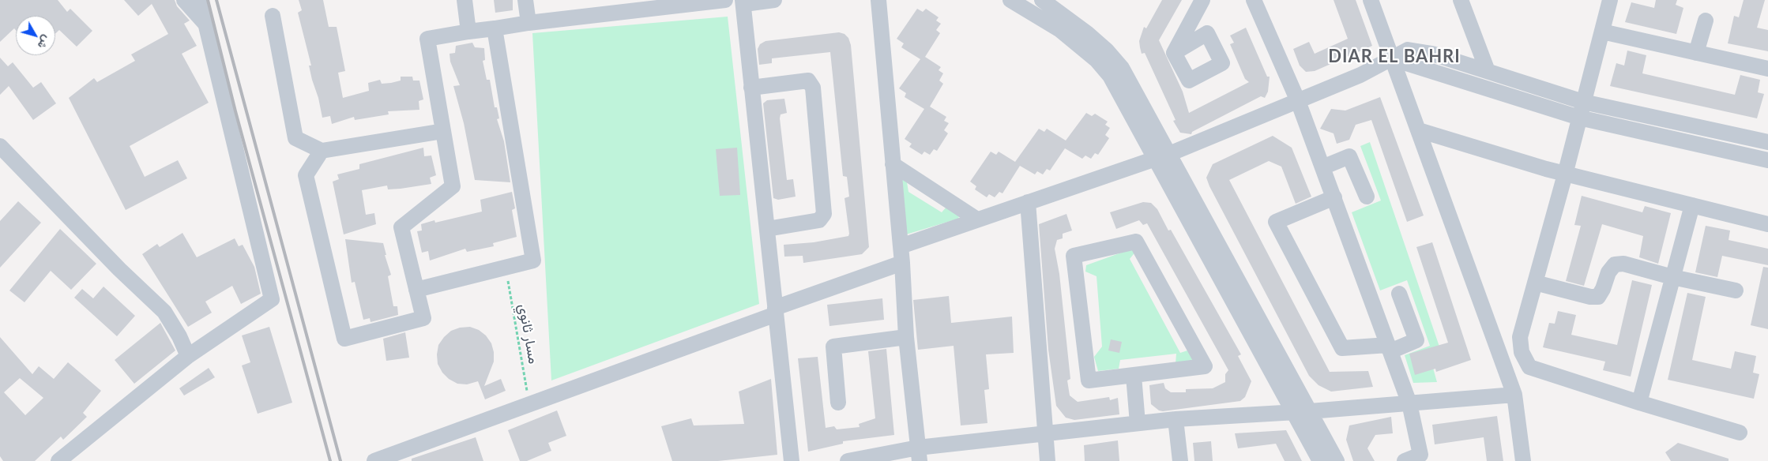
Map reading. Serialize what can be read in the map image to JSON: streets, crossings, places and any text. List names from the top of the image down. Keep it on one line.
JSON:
{"streets":{"path":["مسار ثانوي"]},"districts":["DIAR EL BAHRI"],"north":"bottom right"}
